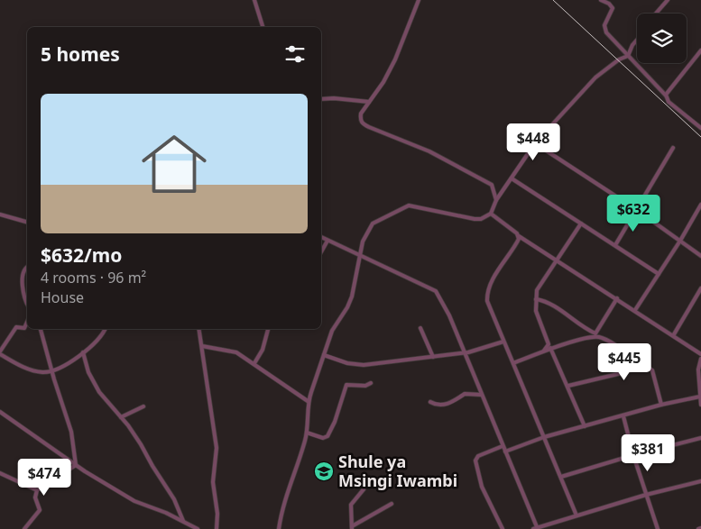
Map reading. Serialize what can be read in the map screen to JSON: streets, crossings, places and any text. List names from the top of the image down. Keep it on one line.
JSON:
{"places":{"school or university":["Shule ya Msingi Iwambi"]},"page":{"heading":"5 homes","list":[{"name":"$632/mo","note":"4 rooms · 96 m² · House"}],"price":["$448","$632","$445","$381","$474"]}}
